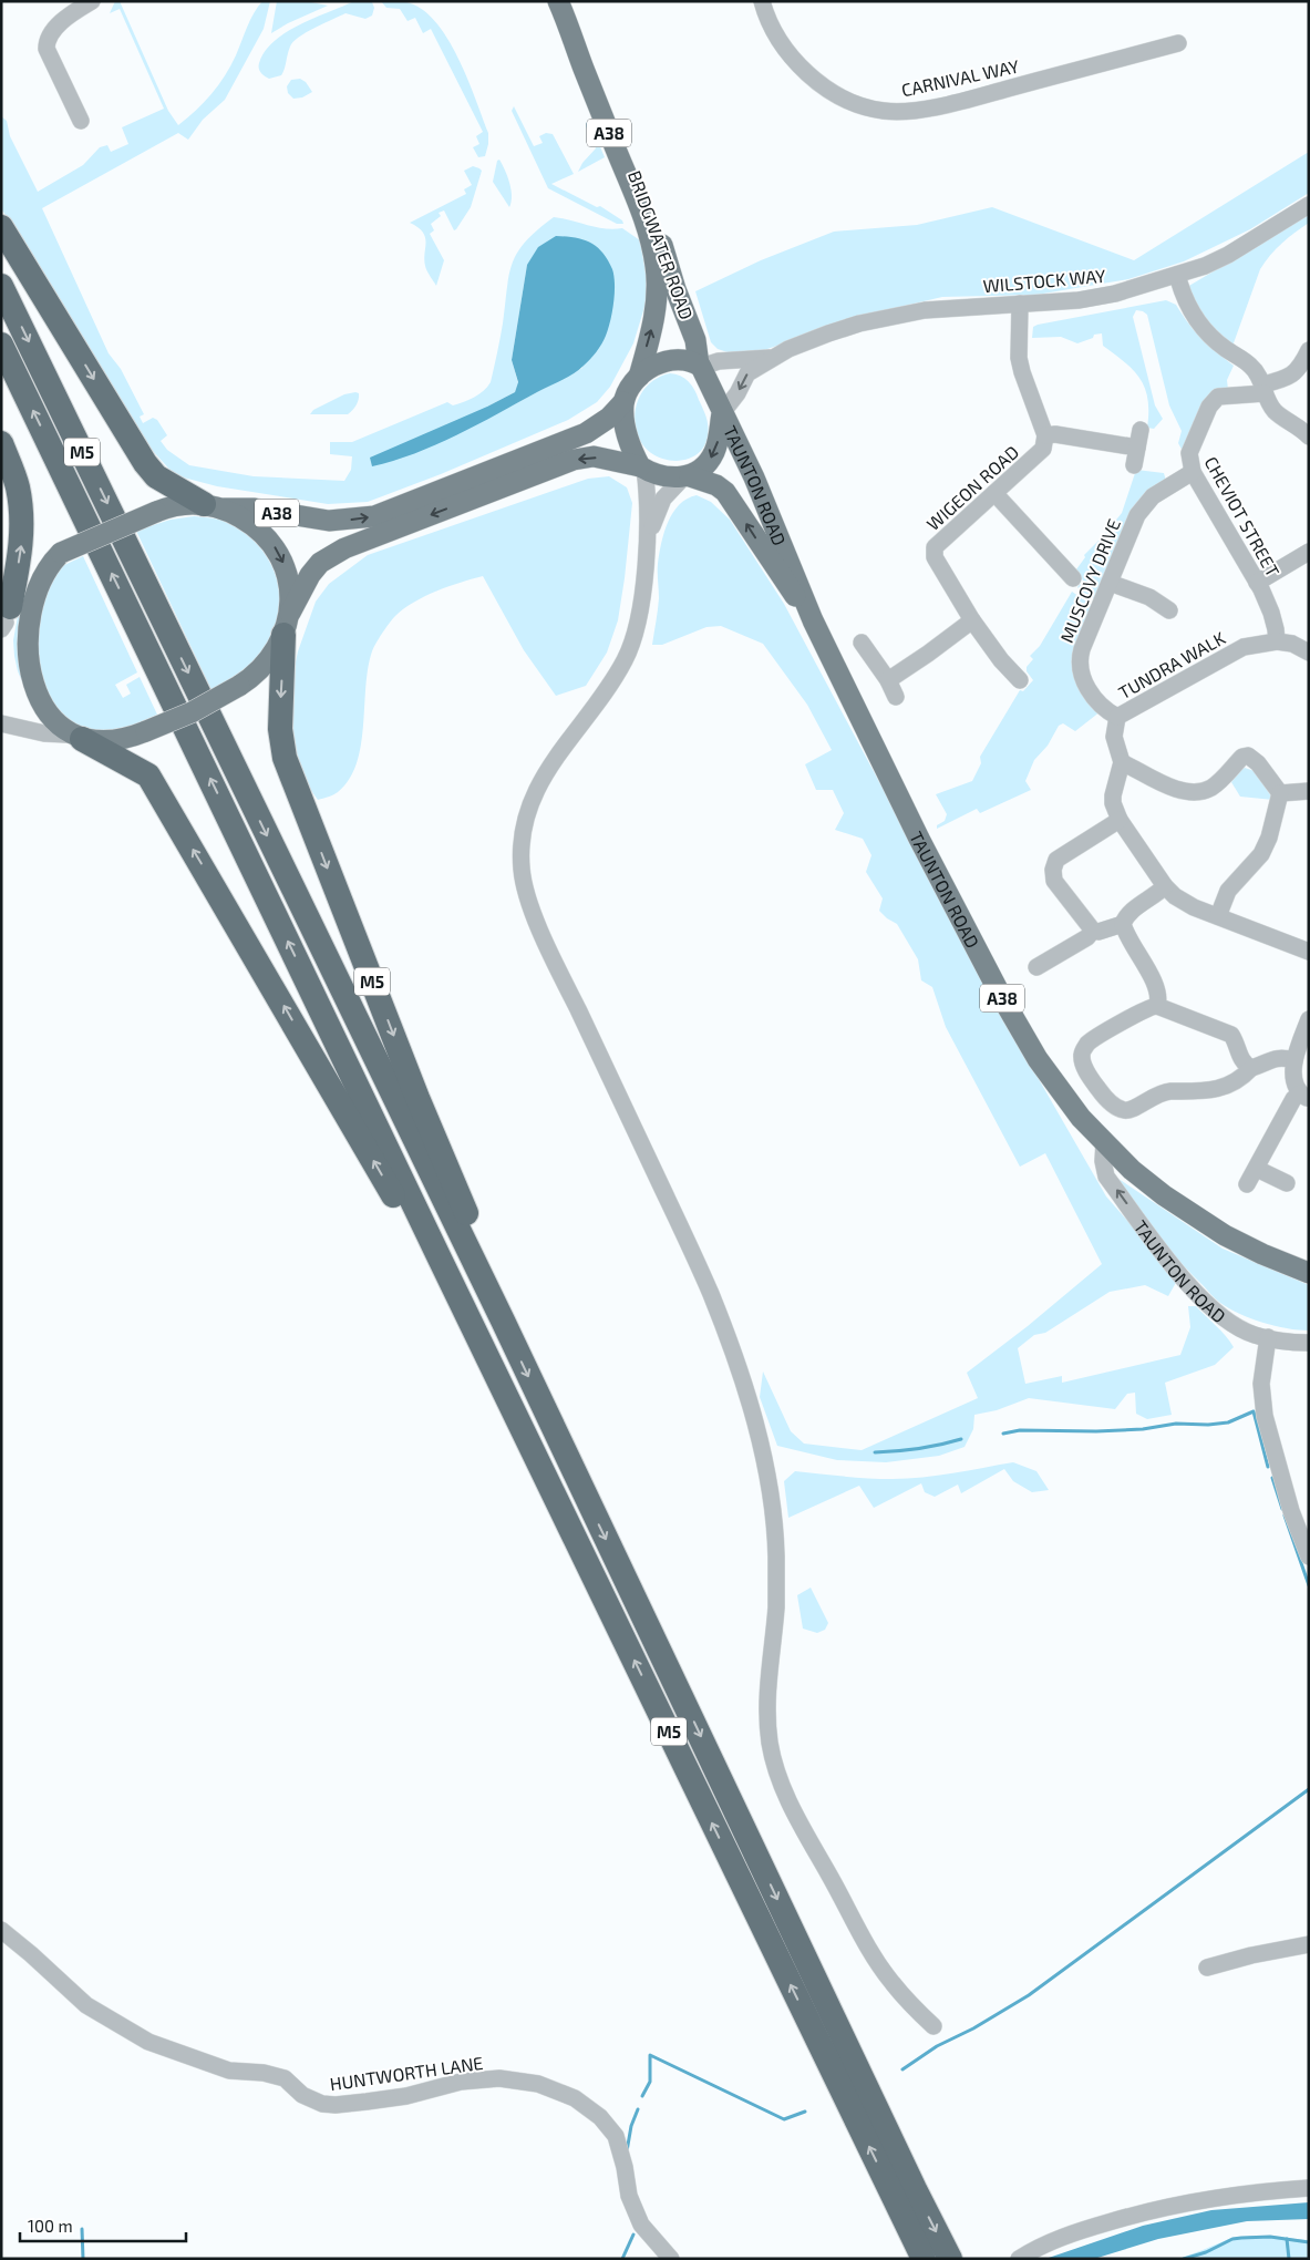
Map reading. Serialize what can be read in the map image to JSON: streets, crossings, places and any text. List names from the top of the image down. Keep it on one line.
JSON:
{"streets":{"highway":["M5"],"main road":["A38","BRIDGWATER ROAD","TAUNTON ROAD"],"street":["CARNIVAL WAY","WILSTOCK WAY","WIGEON ROAD","CHEVIOT STREET","MUSCOVY DRIVE","TUNDRA WALK","HUNTWORTH LANE"]},"crossings":[["A38","BRIDGWATER ROAD"],["A38","WILSTOCK WAY"],["A38","M5"],["A38","TAUNTON ROAD"],["BRIDGWATER ROAD","WILSTOCK WAY"],["BRIDGWATER ROAD","TAUNTON ROAD"],["WILSTOCK WAY","TAUNTON ROAD"],["CHEVIOT STREET","MUSCOVY DRIVE"],["CHEVIOT STREET","TUNDRA WALK"],["MUSCOVY DRIVE","TUNDRA WALK"]],"scale_bar":"100 m"}
